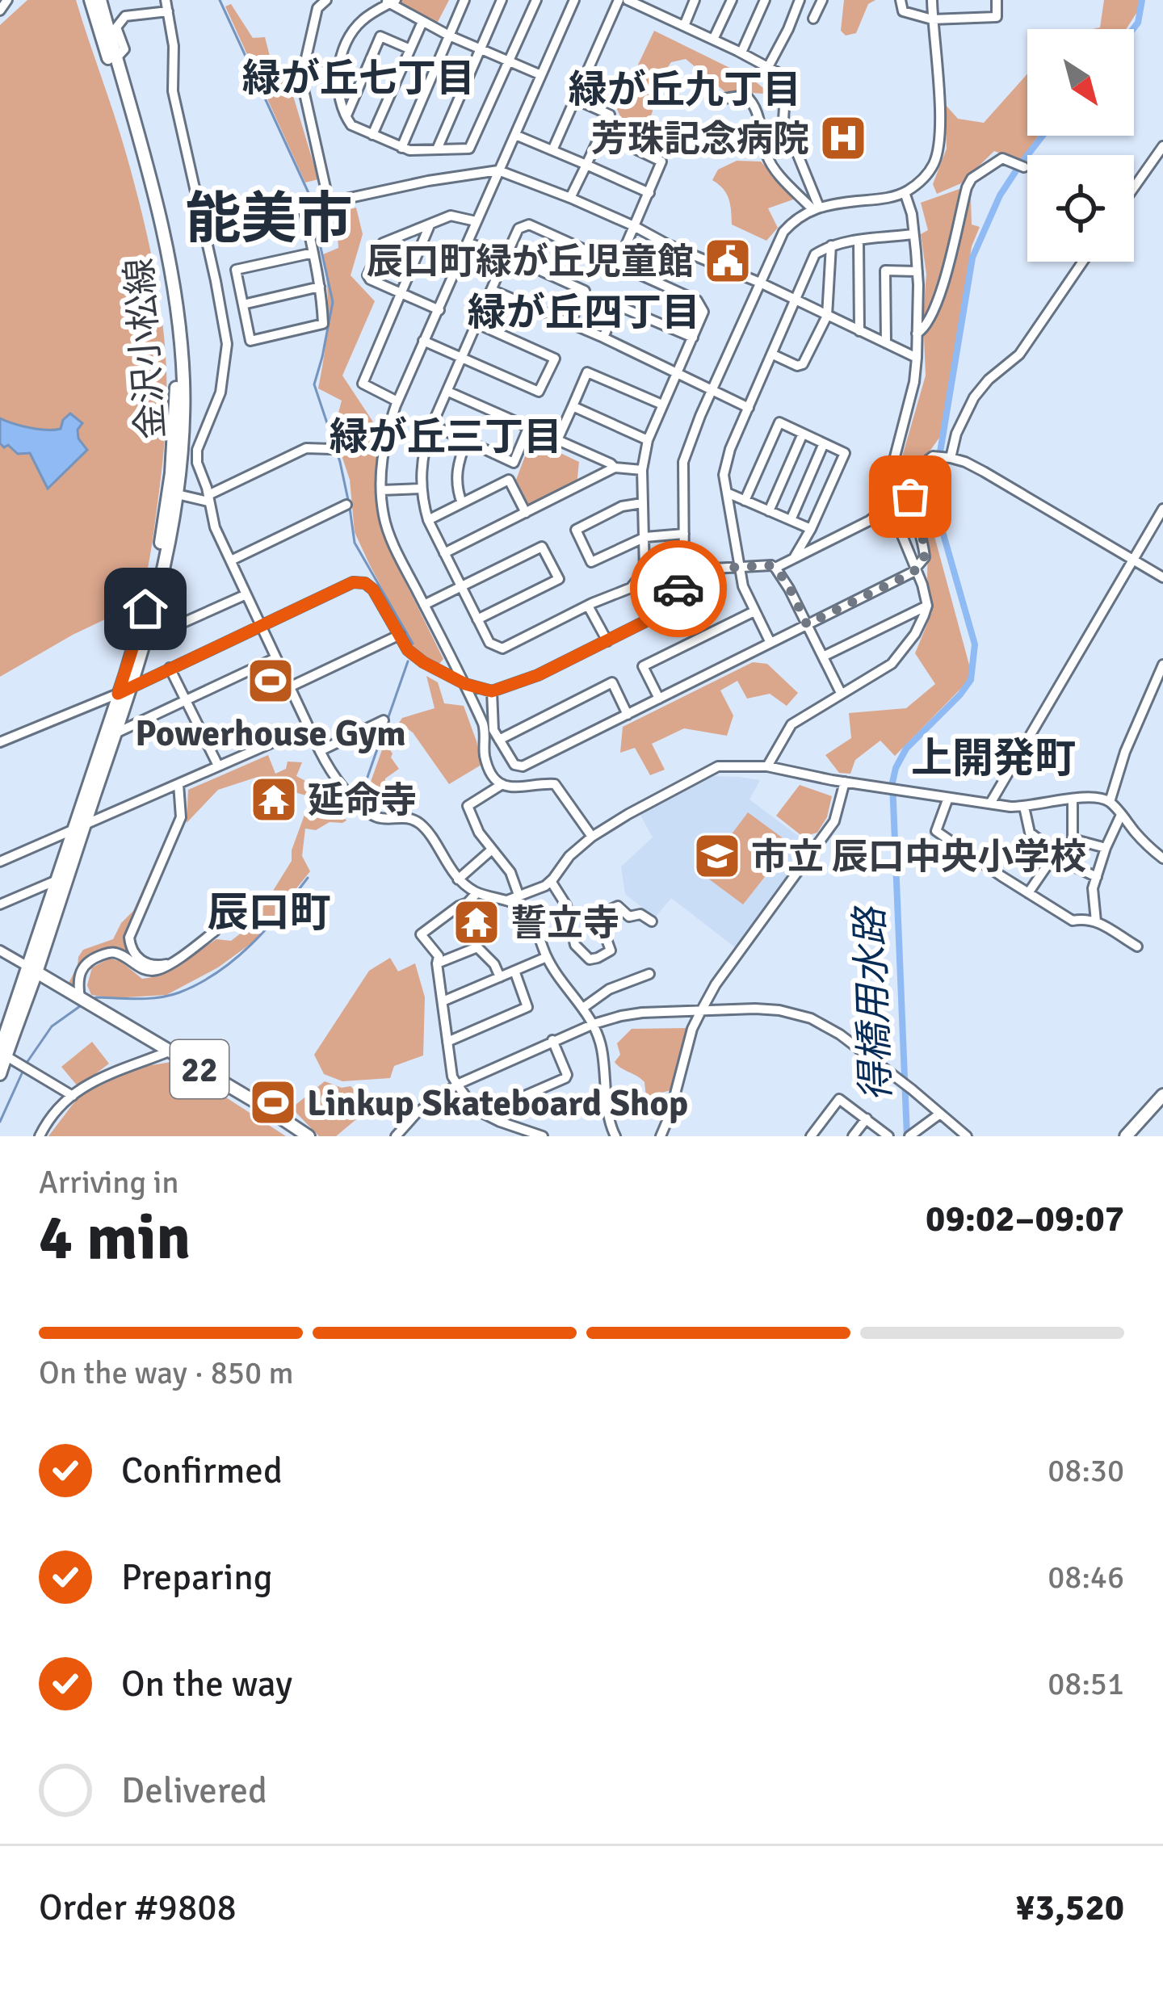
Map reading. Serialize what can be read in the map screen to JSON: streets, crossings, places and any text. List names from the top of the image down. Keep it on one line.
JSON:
{"streets":{"main road":["金沢小松線","22"]},"crossings":[["金沢小松線","22"]],"districts":["緑が丘七丁目","緑が丘九丁目","能美市","緑が丘四丁目","緑が丘三丁目","上開発町","辰口町"],"water":["得橋用水路"],"places":{"hospital":["芳珠記念病院"],"public building":["辰口町緑が丘児童館"],"sports":["Powerhouse Gym","Linkup Skateboard Shop"],"temple":["延命寺","誓立寺"],"school or university":["市立 辰口中央小学校"]},"north":"bottom right","page":{"heading":["4 min","Arriving in","09:02–09:07"],"panel":["Order #9808","¥3,520"],"bar":"On the way · 850 m","list":[["Confirmed","08:30"],["Preparing","08:46"],["On the way","08:51"],"Delivered"]}}
